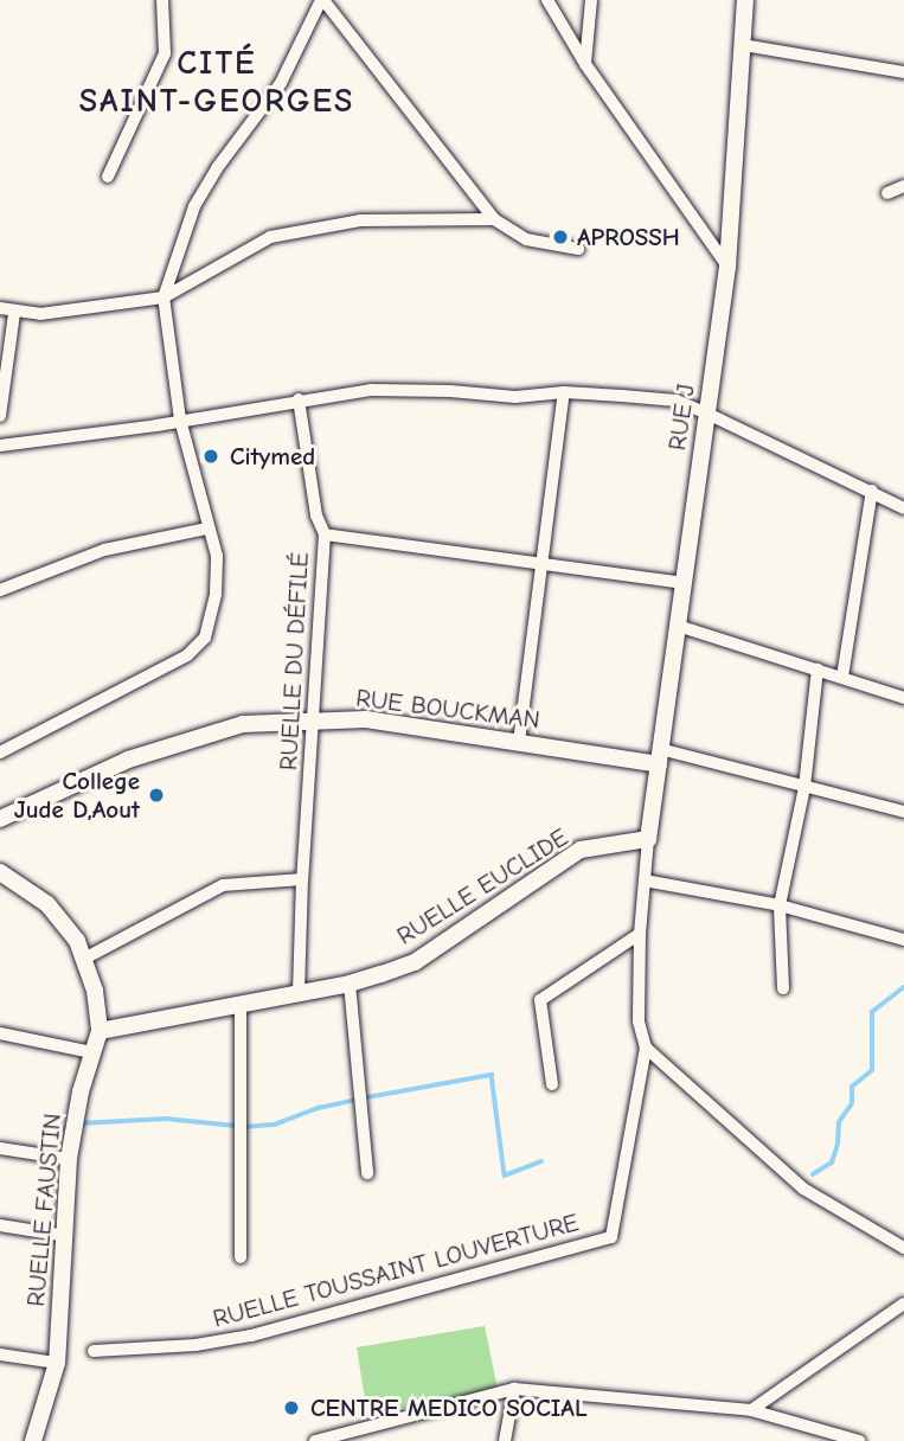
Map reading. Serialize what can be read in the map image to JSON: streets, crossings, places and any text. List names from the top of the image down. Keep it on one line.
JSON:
{"streets":{"street":["RUE J","RUELLE DU DÉFILÉ","RUE BOUCKMAN","RUELLE EUCLIDE","RUELLE FAUSTIN","RUELLE TOUSSAINT LOUVERTURE"]},"crossings":[["RUE J","RUE BOUCKMAN"],["RUE J","RUELLE EUCLIDE"],["RUELLE DU DÉFILÉ","RUE BOUCKMAN"],["RUELLE DU DÉFILÉ","RUELLE EUCLIDE"],["RUELLE EUCLIDE","RUELLE FAUSTIN"]],"districts":["CITÉ SAINT-GEORGES"],"places":["APROSSH","Citymed","College Jude D,Aout","CENTRE MEDICO SOCIAL"]}
